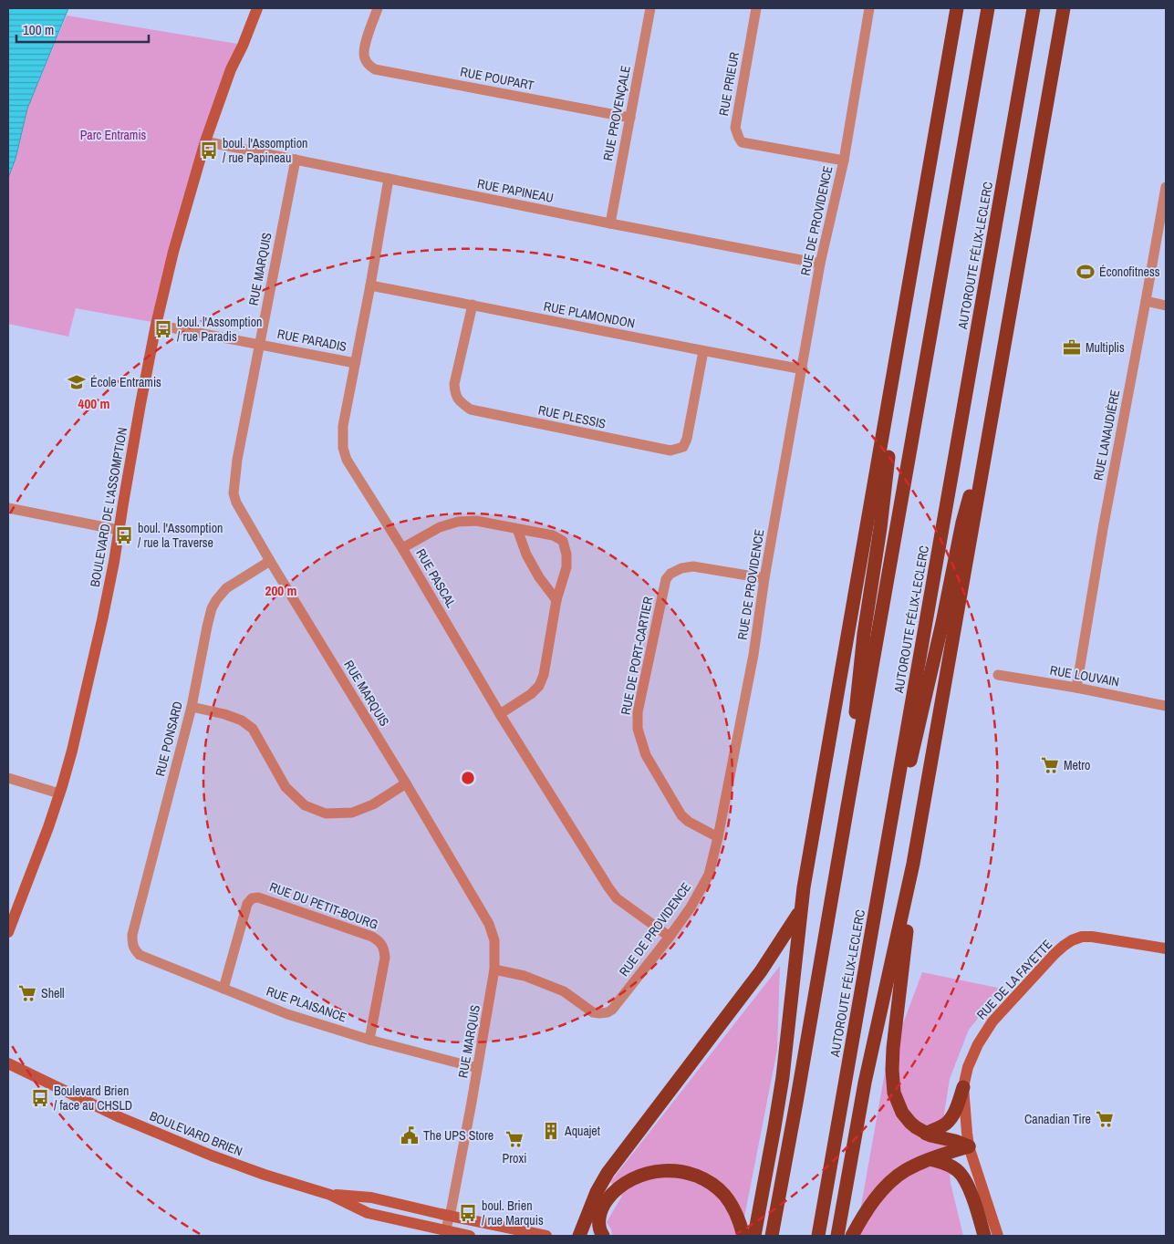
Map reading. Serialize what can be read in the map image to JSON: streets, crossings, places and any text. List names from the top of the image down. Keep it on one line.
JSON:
{"streets":{"highway":["AUTOROUTE FÉLIX-LECLERC"],"street":["RUE POUPART","RUE PRIEUR","RUE PROVENÇALE","RUE PAPINEAU","RUE DE PROVIDENCE","RUE MARQUIS","RUE PLAMONDON","RUE PARADIS","RUE PLESSIS","RUE LANAUDIÈRE","BOULEVARD DE L'ASSOMPTION","RUE PASCAL","RUE DE PORT-CARTIER","RUE LOUVAIN","RUE PONSARD","RUE DU PETIT-BOURG","RUE DE LA FAYETTE","RUE PLAISANCE","BOULEVARD BRIEN"]},"crossings":[["RUE POUPART","RUE PROVENÇALE"],["RUE PRIEUR","RUE DE PROVIDENCE"],["RUE PROVENÇALE","RUE PAPINEAU"],["RUE PAPINEAU","RUE DE PROVIDENCE"],["RUE PAPINEAU","RUE MARQUIS"],["RUE PAPINEAU","BOULEVARD DE L'ASSOMPTION"],["RUE PAPINEAU","RUE PASCAL"],["RUE DE PROVIDENCE","RUE MARQUIS"],["RUE DE PROVIDENCE","RUE PLAMONDON"],["RUE DE PROVIDENCE","RUE PASCAL"],["RUE DE PROVIDENCE","RUE DE PORT-CARTIER"],["RUE MARQUIS","RUE PARADIS"],["RUE MARQUIS","RUE PONSARD"],["RUE MARQUIS","RUE PLAISANCE"],["RUE MARQUIS","BOULEVARD BRIEN"],["RUE PLAMONDON","RUE PLESSIS"],["RUE PLAMONDON","RUE PASCAL"],["RUE PARADIS","BOULEVARD DE L'ASSOMPTION"],["RUE PARADIS","RUE PASCAL"],["RUE LANAUDIÈRE","RUE LOUVAIN"],["RUE PONSARD","RUE PLAISANCE"],["RUE DU PETIT-BOURG","RUE PLAISANCE"]],"parks":["Parc Entramis"],"places":{"bus stop":["boul. l'Assomption / rue Papineau","boul. l'Assomption / rue Paradis","boul. l'Assomption / rue la Traverse","Boulevard Brien / face au CHSLD","boul. Brien / rue Marquis"],"sports":["Éconofitness"],"office":["Multiplis"],"school or university":["École Entramis"],"supermarket":["Metro","Shell","Canadian Tire","Proxi"],"building":["Aquajet"],"public building":["The UPS Store"]},"scale_bar":"100 m","rings":["400 m","200 m"]}
